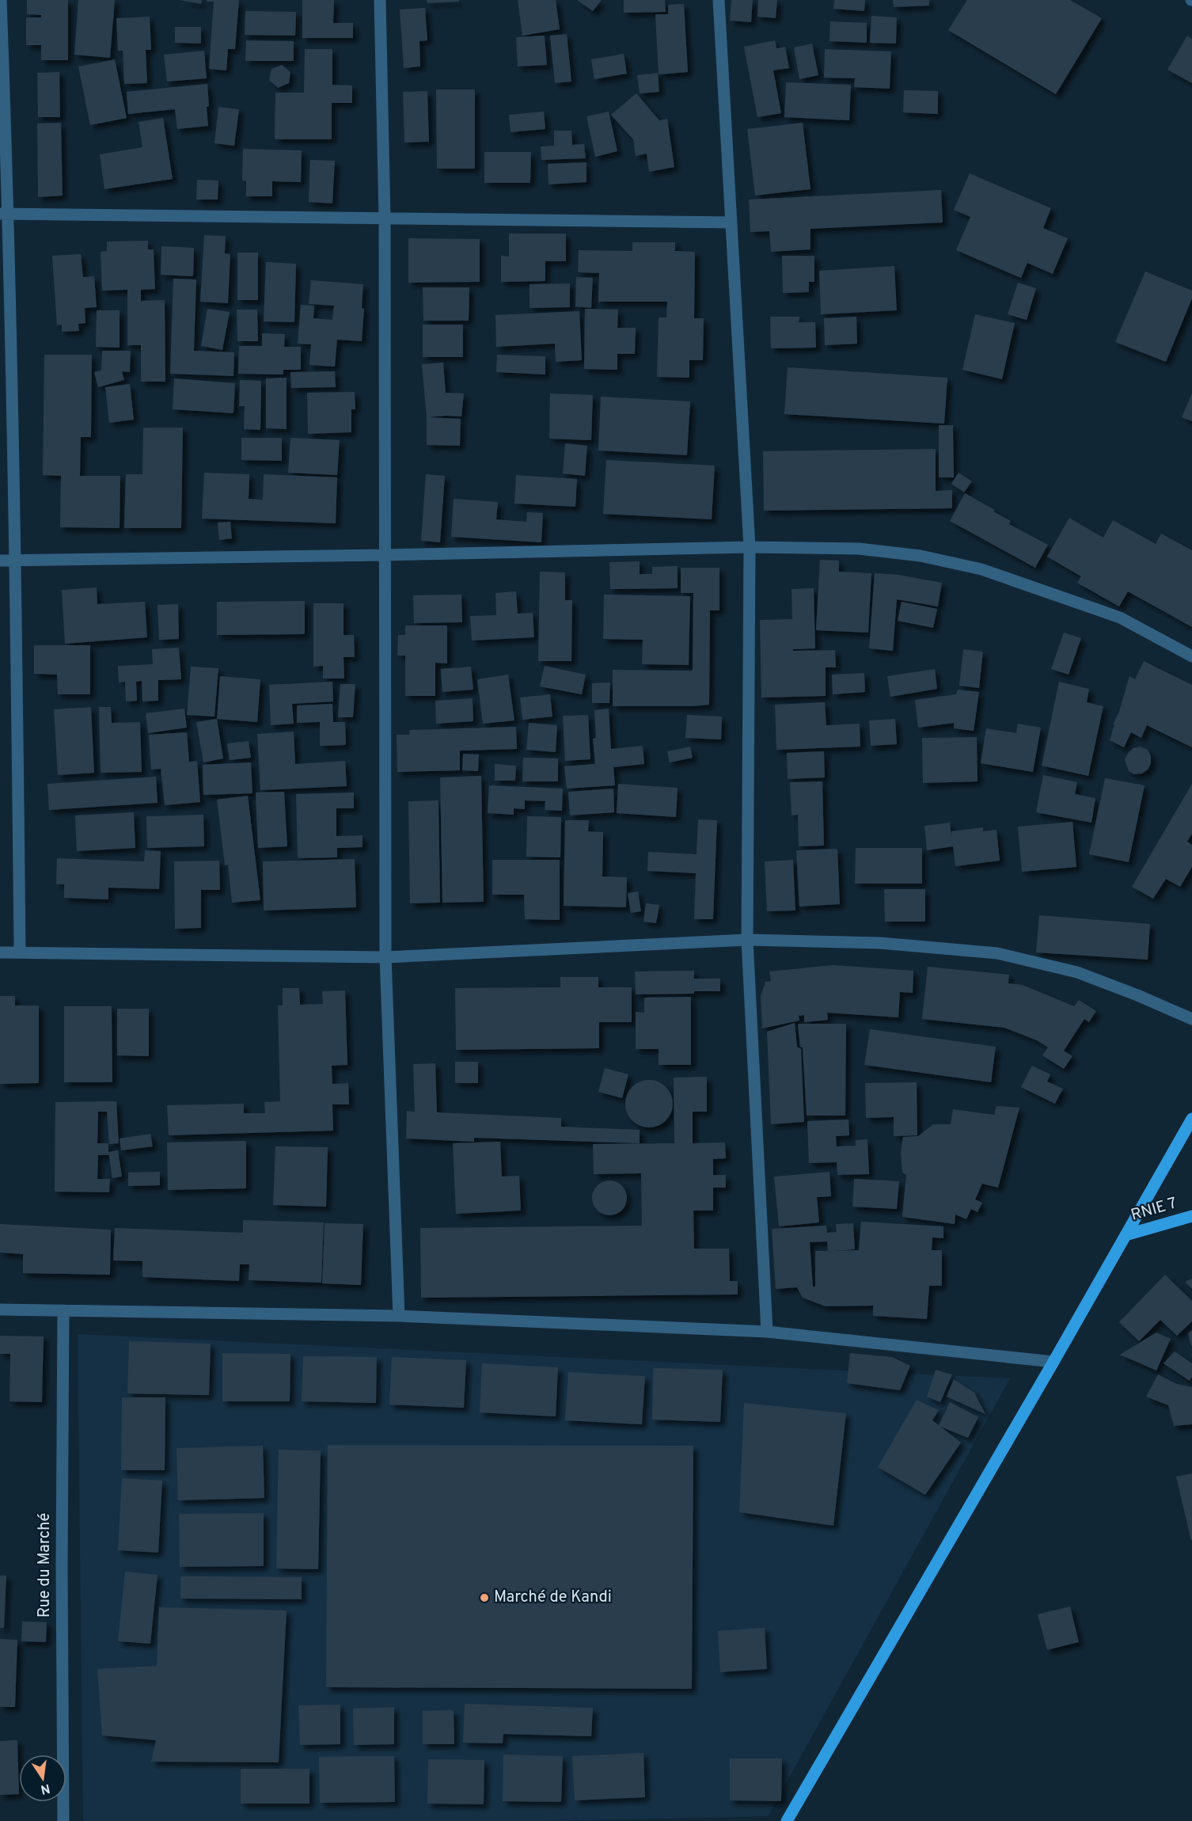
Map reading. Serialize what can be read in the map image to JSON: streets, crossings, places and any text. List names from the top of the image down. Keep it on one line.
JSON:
{"streets":{"main road":["RNIE 7"],"street":["Rue du Marché"]},"places":["Marché de Kandi"],"north":"bottom"}
